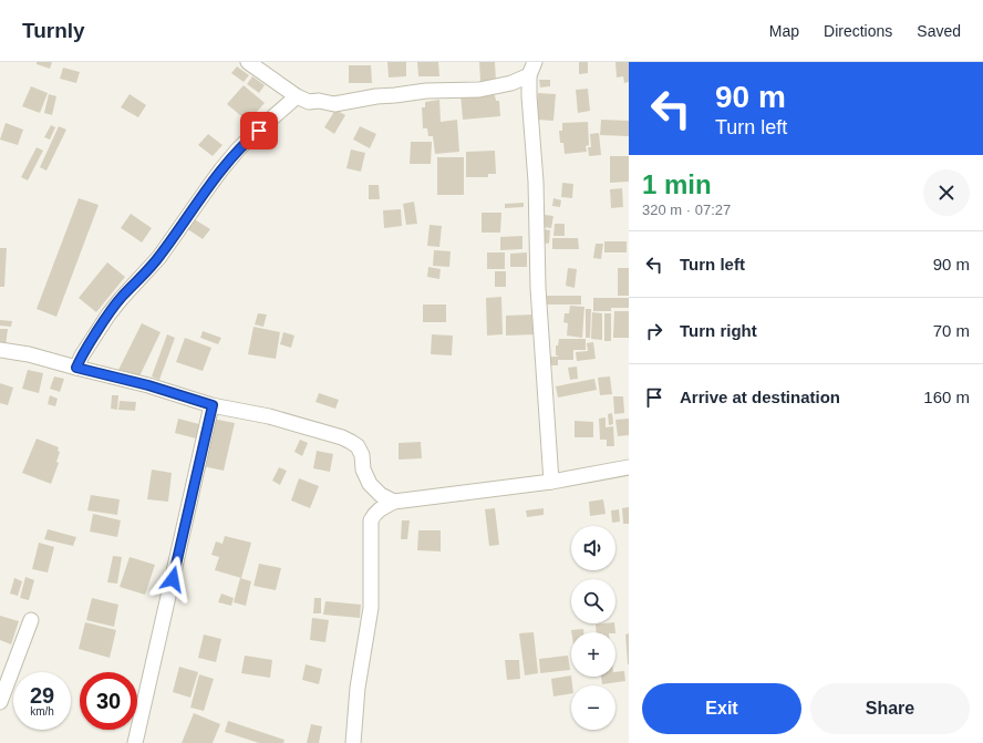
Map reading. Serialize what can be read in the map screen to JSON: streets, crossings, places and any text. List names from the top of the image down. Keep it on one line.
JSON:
{"page":{"header":"Turnly","nav":["Map","Directions","Saved"],"turn":["90 m","Turn left"],"heading":["1 min","320 m · 07:27"],"list":[{"name":"Turn left","value":"90 m"},{"name":"Turn right","value":"70 m"},{"name":"Arrive at destination","value":"160 m"}],"map_buttons":["+","−"],"speed":"29 km/h","limit":"30","buttons":["Exit","Share"]}}
